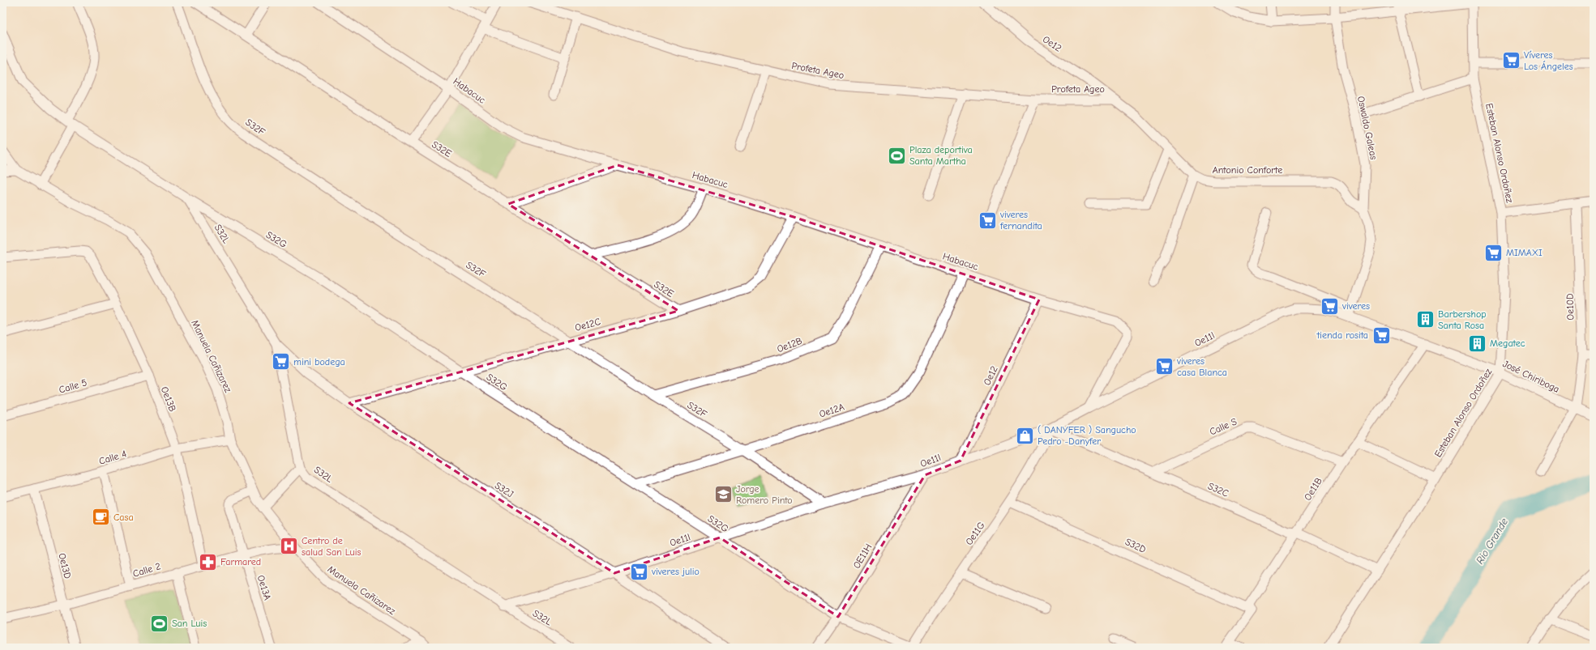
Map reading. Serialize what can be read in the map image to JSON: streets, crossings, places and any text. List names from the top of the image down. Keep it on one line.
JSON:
{"streets":{"street":["Oe12","Profeta Ageo","Habacuc","S32F","Oswaldo Galeas","S32E","Esteban Alonso Ordoñez","Antonio Conforte","S32L","S32G","Oe10D","Oe12C","Oe11l","Oe12B","Manuela Cañizarez","José Chiriboga","Calle 5","Oe13B","Oe12A","Calle S","Calle 4","Oe11B","S32J","S32C","Oe11G","S32D","OE11H","Oe13D","Calle 2","Oe13A"]},"crossings":[["Oe12","Profeta Ageo"],["Oe12","Habacuc"],["Oe12","Antonio Conforte"],["Oe12","Oe11l"],["Profeta Ageo","Antonio Conforte"],["Habacuc","Oe12C"],["Habacuc","Oe11l"],["Habacuc","Oe12B"],["Habacuc","Oe12A"],["S32F","Oe12C"],["S32F","Oe11l"],["S32F","Oe12B"],["S32F","Oe12A"],["Oswaldo Galeas","Antonio Conforte"],["Oswaldo Galeas","Oe11l"],["Oswaldo Galeas","José Chiriboga"],["S32E","Oe12C"],["Esteban Alonso Ordoñez","José Chiriboga"],["Esteban Alonso Ordoñez","S32C"],["S32L","S32G"],["S32L","Oe11l"],["S32L","S32J"],["S32G","Oe12C"],["S32G","Oe11l"],["S32G","Oe12A"],["S32G","Oe11G"],["S32G","OE11H"],["Oe10D","José Chiriboga"],["Oe12C","S32J"],["Oe11l","José Chiriboga"],["Oe11l","S32J"],["Oe11l","S32C"],["Oe11l","Oe11G"],["Oe11l","OE11H"],["Manuela Cañizarez","Calle 4"],["Manuela Cañizarez","Calle 2"],["Manuela Cañizarez","Oe13A"],["José Chiriboga","Oe11B"],["Calle 5","Oe13B"],["Oe13B","Calle 4"],["Oe13B","Calle 2"],["Calle S","Oe11B"],["Calle S","S32C"],["Calle 4","Oe13D"],["Oe11B","S32C"],["Oe11B","S32D"],["S32C","Oe11G"],["Oe11G","S32D"],["Oe13D","Calle 2"],["Calle 2","Oe13A"]],"water":["Rio Grande"],"places":{"supermarket":["Víveres Los Ángeles","viveres fernandita","MIMAXI","viveres","tienda rosita","mini bodega","viveres casa Blanca","viveres julio"],"sports":["Plaza deportiva Santa Martha","San Luis"],"building":["Barbershop Santa Rosa","Megatec"],"shop":["( DANYFER ) Sangucho Pedro -Danyfer"],"school or university":["Jorge Romero Pinto"],"cafe":["Casa"],"hospital":["Centro de salud San Luis"],"pharmacy":["Farmared"]}}
